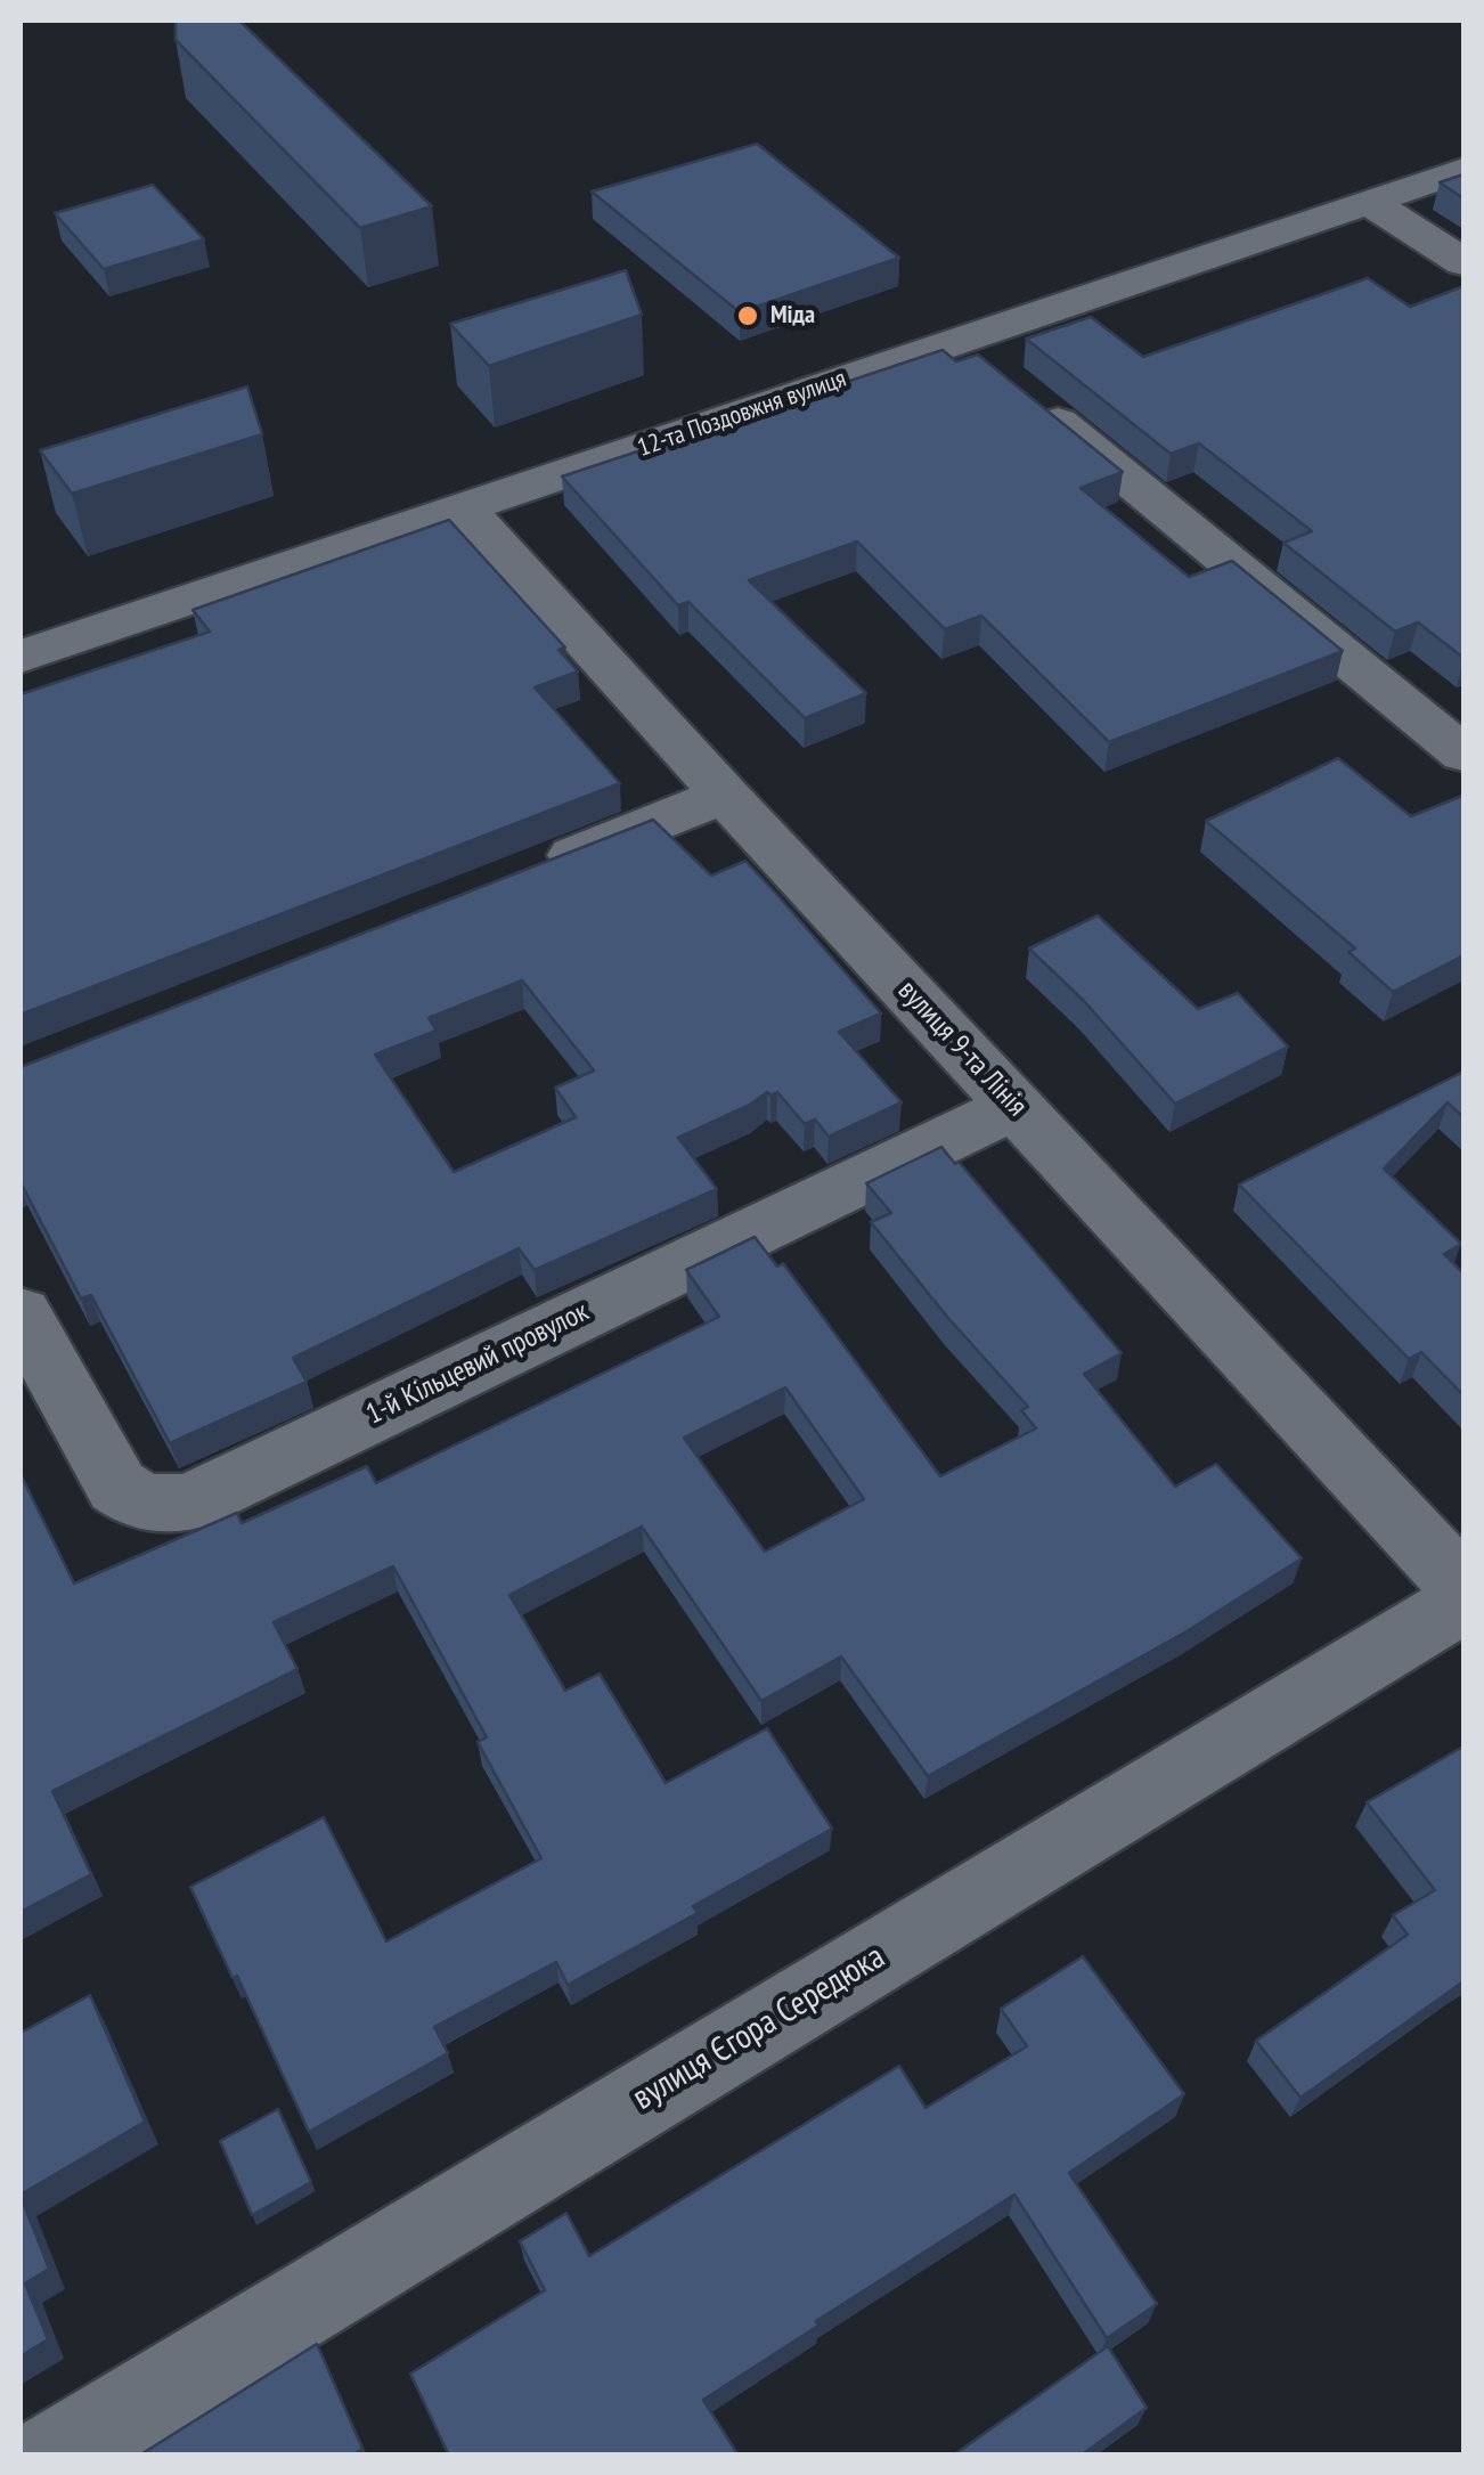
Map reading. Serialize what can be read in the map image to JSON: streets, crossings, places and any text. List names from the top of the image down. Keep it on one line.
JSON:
{"streets":{"street":["12-та Поздовжня вулиця","вулиця 9-та Лінія","1-й Кільцевий провулок","вулиця Єгора Середюка"]},"crossings":[["12-та Поздовжня вулиця","вулиця 9-та Лінія"],["вулиця 9-та Лінія","1-й Кільцевий провулок"]],"places":["Міда"]}
